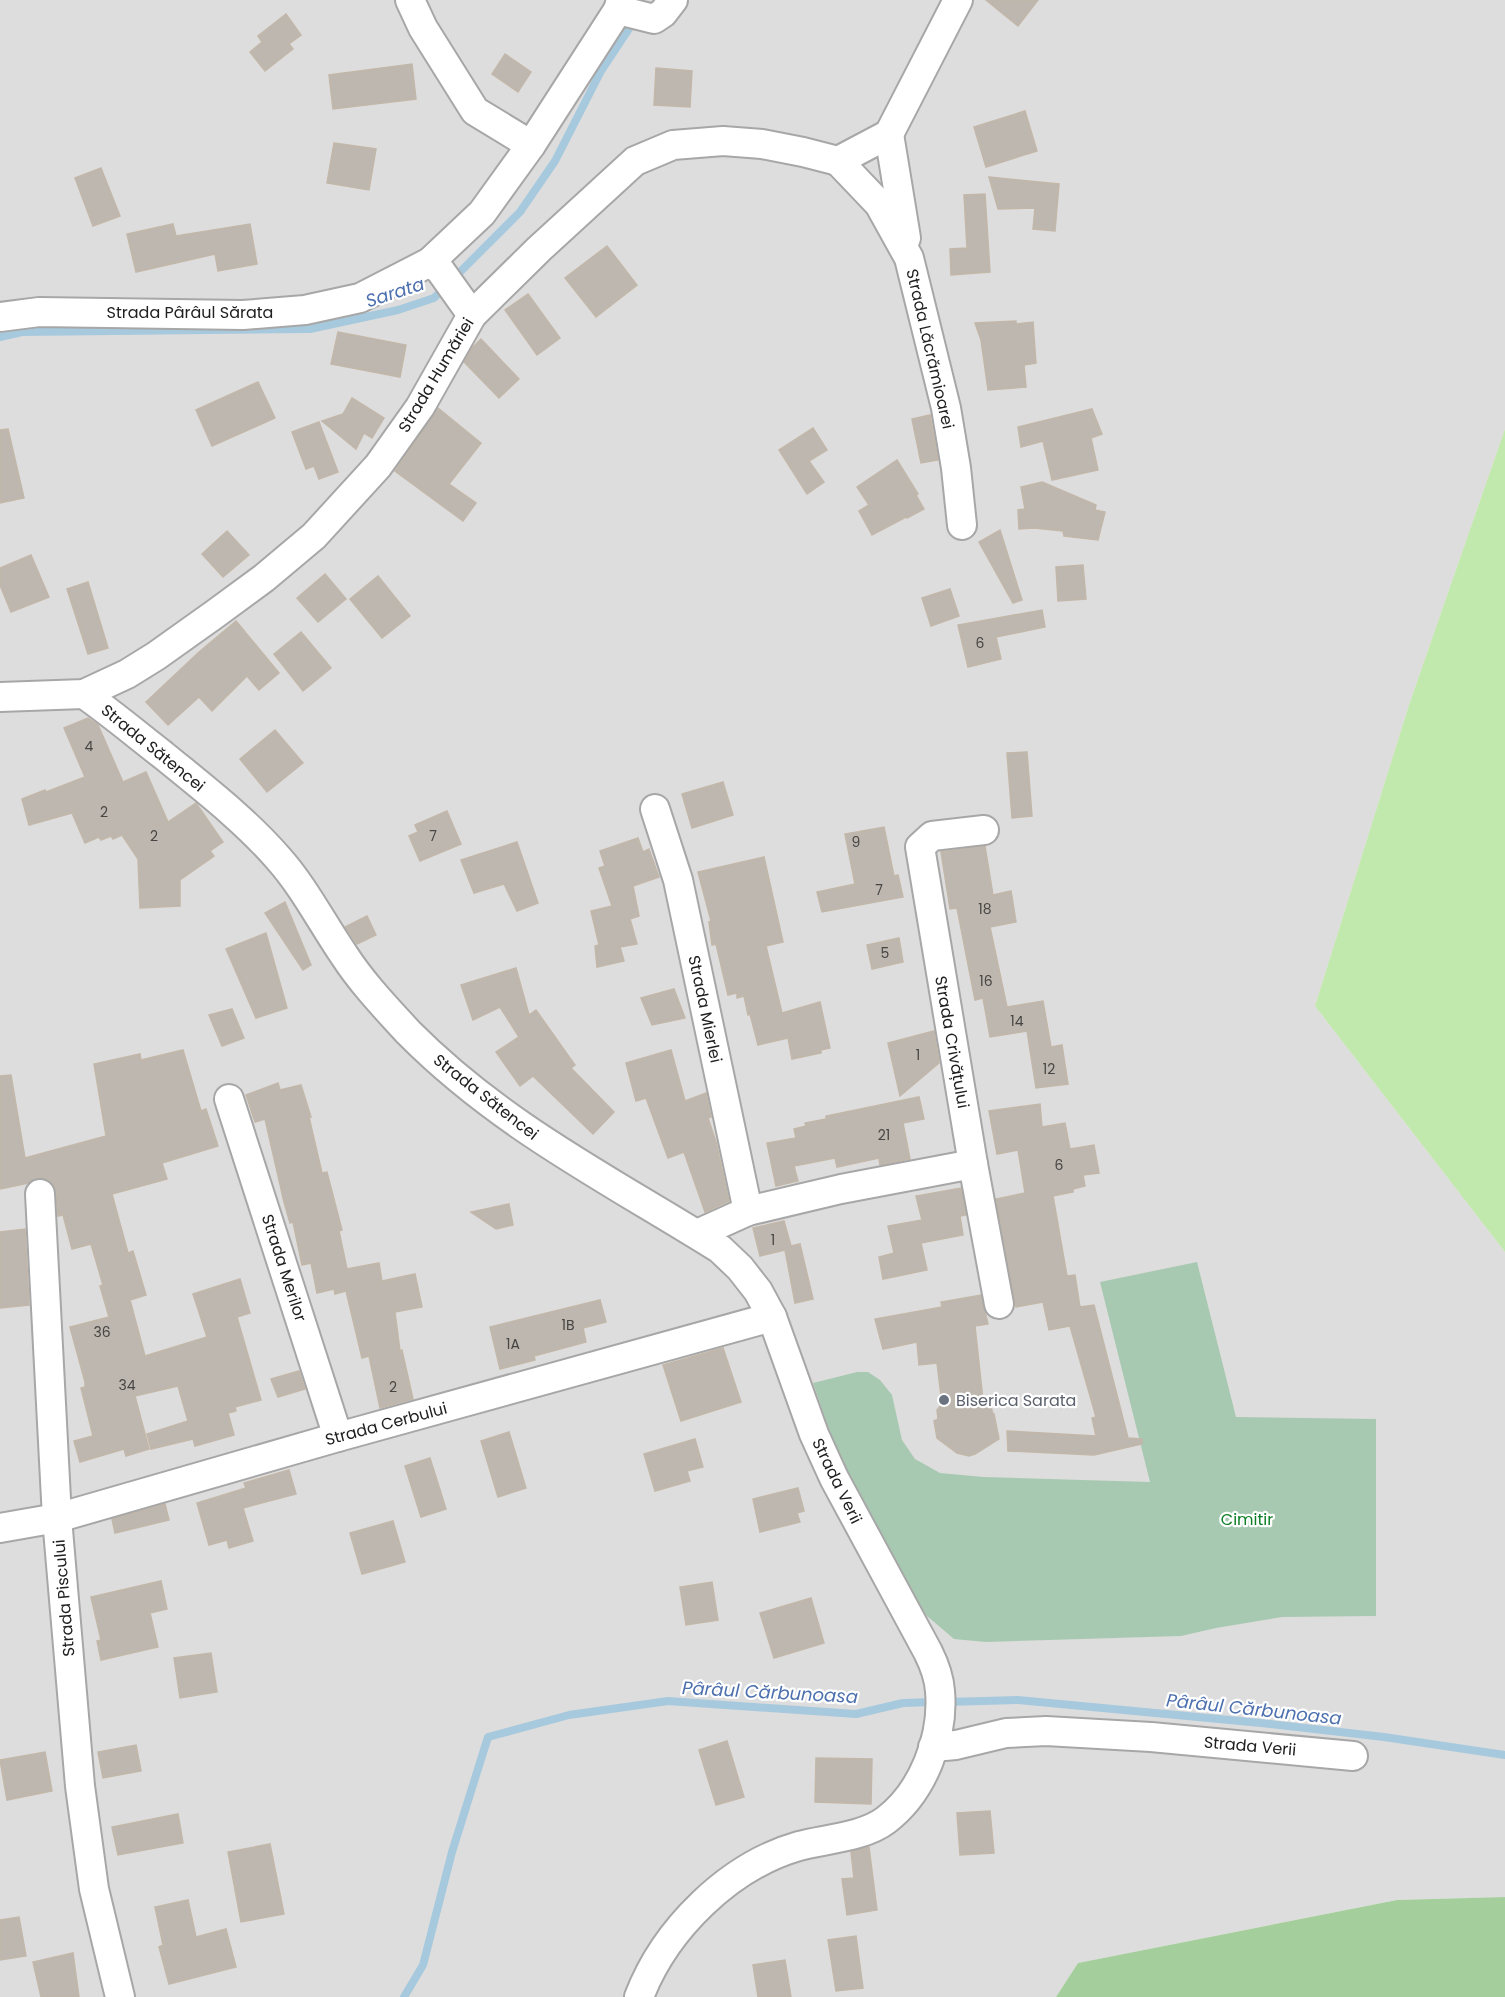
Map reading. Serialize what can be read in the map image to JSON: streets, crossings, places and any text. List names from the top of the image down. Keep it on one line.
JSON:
{"streets":{"street":["Strada Pârâul Sărata","Strada Lăcrămioarei","Strada Humăriei","Strada Sătencei","Strada Mierlei","Strada Crivățului","Strada Merilor","Strada Cerbului","Strada Verii","Strada Piscului"]},"crossings":[["Strada Lăcrămioarei","Strada Humăriei"],["Strada Humăriei","Strada Sătencei"],["Strada Sătencei","Strada Verii"],["Strada Merilor","Strada Cerbului"],["Strada Cerbului","Strada Verii"],["Strada Cerbului","Strada Piscului"]],"water":["Sarata","Pârâul Cărbunoasa"],"parks":["Cimitir"],"places":["Biserica Sarata"],"house_numbers":["6","4","2","2","7","9","7","18","5","16","14","1","12","21","6","1","1B","36","1A","34","2"]}
